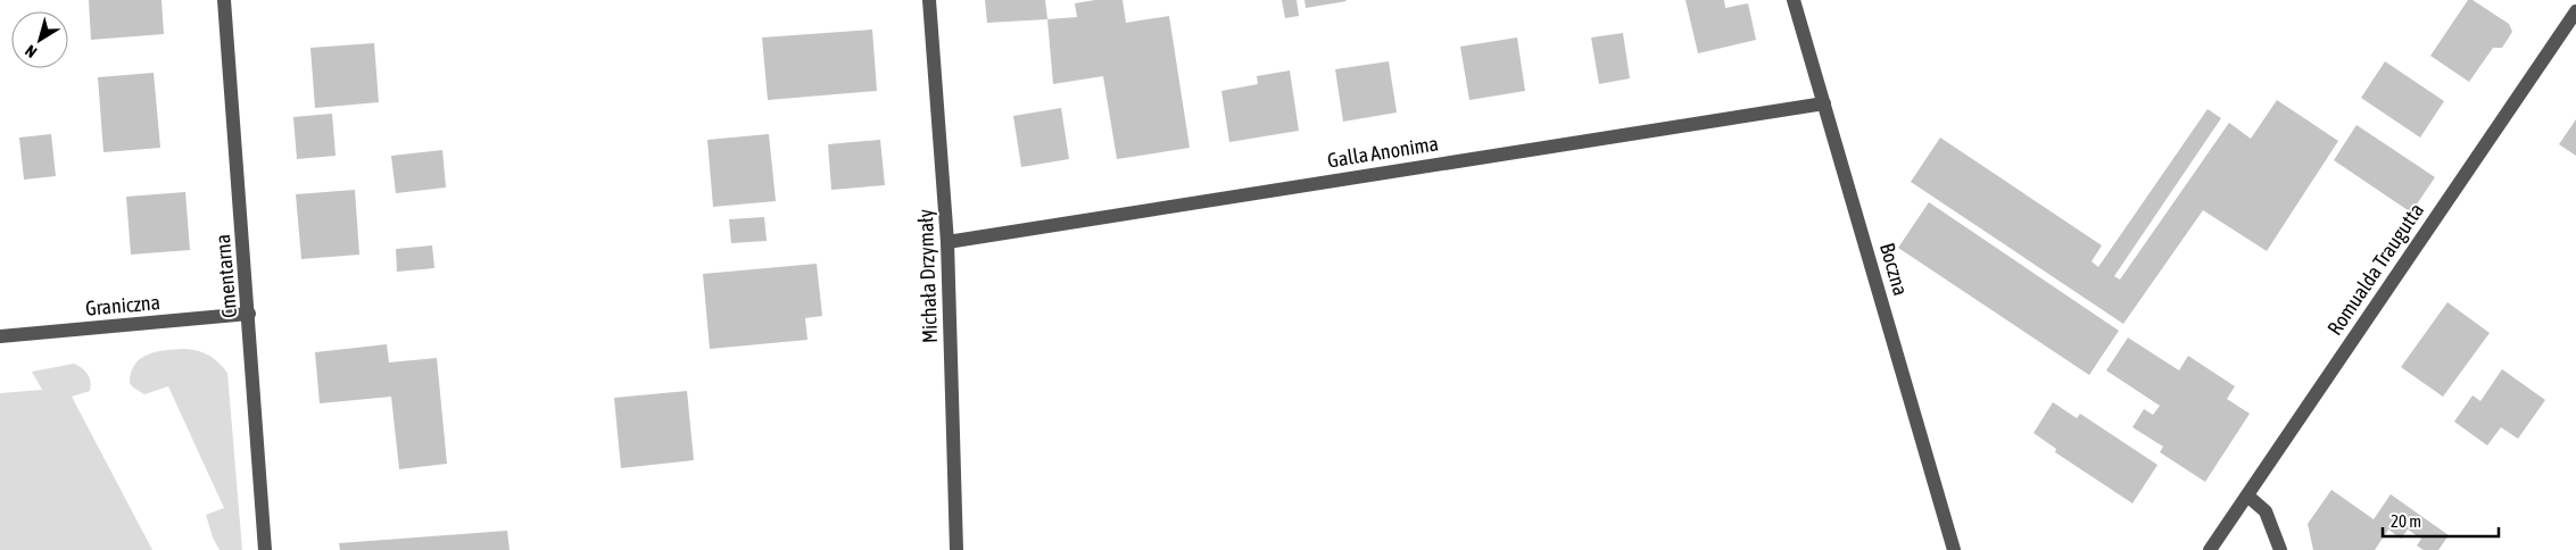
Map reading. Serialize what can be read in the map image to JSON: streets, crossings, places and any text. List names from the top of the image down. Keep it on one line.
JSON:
{"streets":{"street":["Galla Anonima","Boczna","Romualda Traugutta","Cmentarna","Michała Drzymały","Graniczna"]},"crossings":[["Galla Anonima","Boczna"],["Galla Anonima","Michała Drzymały"],["Cmentarna","Graniczna"]],"scale_bar":"20 m","north":"bottom left"}
